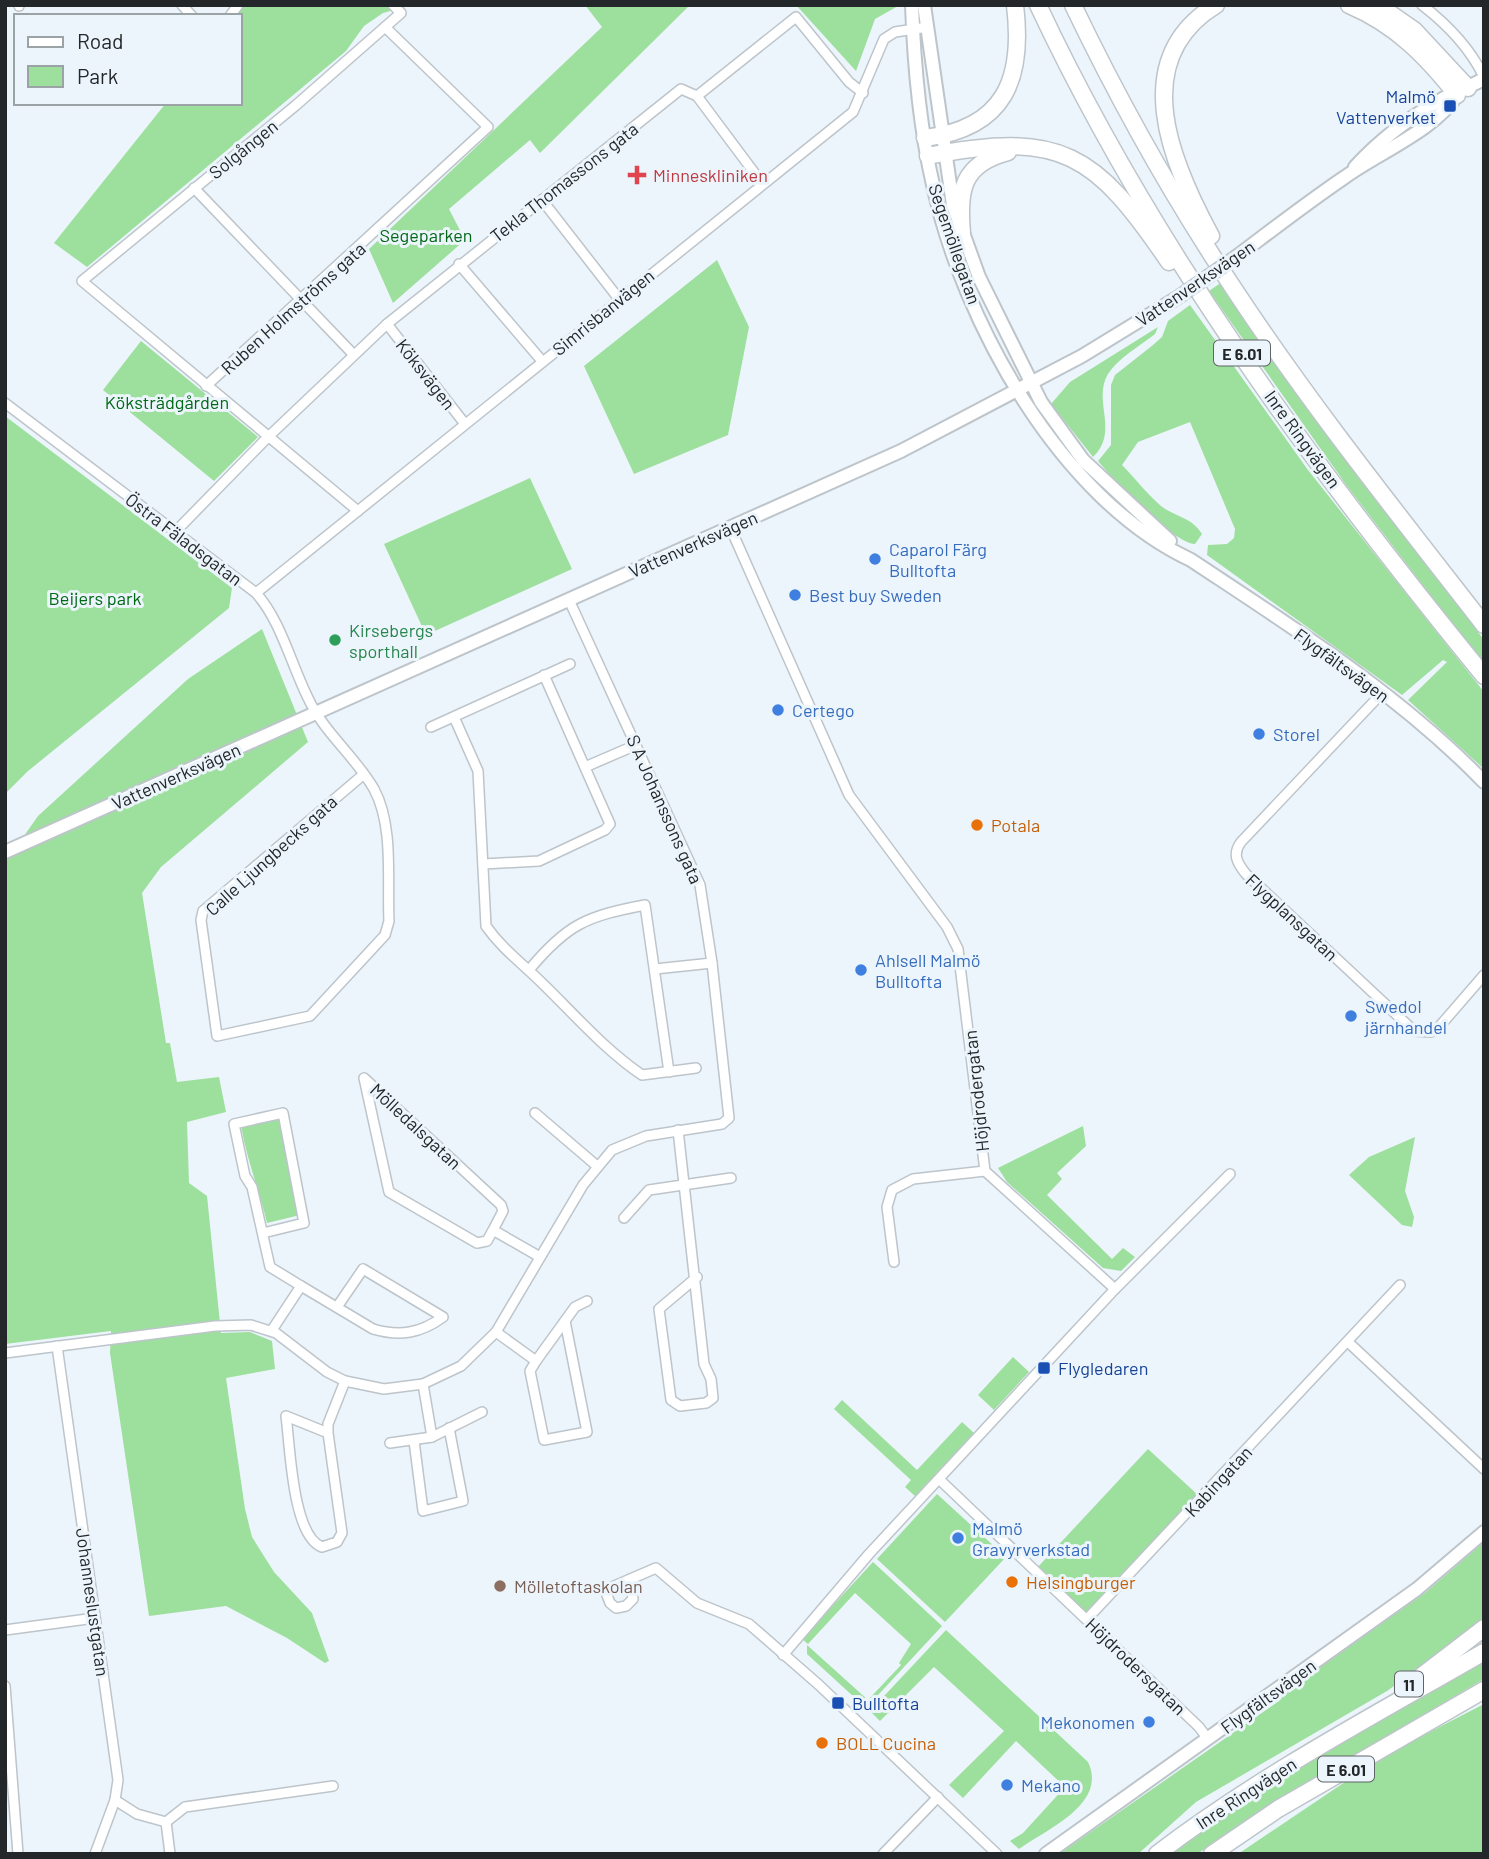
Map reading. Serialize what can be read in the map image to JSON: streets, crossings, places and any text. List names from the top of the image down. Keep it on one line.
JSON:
{"streets":{"highway":["E 6.01","Inre Ringvägen","11"],"street":["Solgången","Tekla Thomassons gata","Segemöllegatan","Vattenverksvägen","Ruben Holmströms gata","Simrisbanvägen","Köksvägen","Östra Fäladsgatan","Flygfältsvägen","S A Johanssons gata","Calle Ljungbecks gata","Flygplansgatan","Höjdrodergatan","Mölledalsgatan","Kabingatan","Johanneslustgatan","Höjdrodersgatan"]},"crossings":[["Solgången","Ruben Holmströms gata"],["Tekla Thomassons gata","Köksvägen"],["Tekla Thomassons gata","Östra Fäladsgatan"],["Segemöllegatan","Vattenverksvägen"],["Segemöllegatan","Simrisbanvägen"],["Segemöllegatan","Flygfältsvägen"],["Vattenverksvägen","Östra Fäladsgatan"],["Vattenverksvägen","Flygfältsvägen"],["Vattenverksvägen","S A Johanssons gata"],["Vattenverksvägen","Calle Ljungbecks gata"],["Vattenverksvägen","Höjdrodergatan"],["Simrisbanvägen","Köksvägen"],["Simrisbanvägen","Östra Fäladsgatan"],["Inre Ringvägen","11"],["Östra Fäladsgatan","Calle Ljungbecks gata"],["Flygfältsvägen","Flygplansgatan"],["Flygfältsvägen","Höjdrodersgatan"],["Kabingatan","Höjdrodersgatan"]],"parks":["Segeparken","Köksträdgården","Beijers park"],"places":{"transit":["Malmö Vattenverket","Flygledaren","Bulltofta"],"health":["Minneskliniken"],"other":["Caparol Färg Bulltofta","Best buy Sweden","Kirsebergs sporthall","Certego","Storel","Potala","Ahlsell Malmö Bulltofta","Swedol järnhandel","Malmö Gravyrverkstad","Helsingburger","Mölletoftaskolan","Mekonomen","BOLL Cucina","Mekano"]},"legend":["Road","Park"]}
